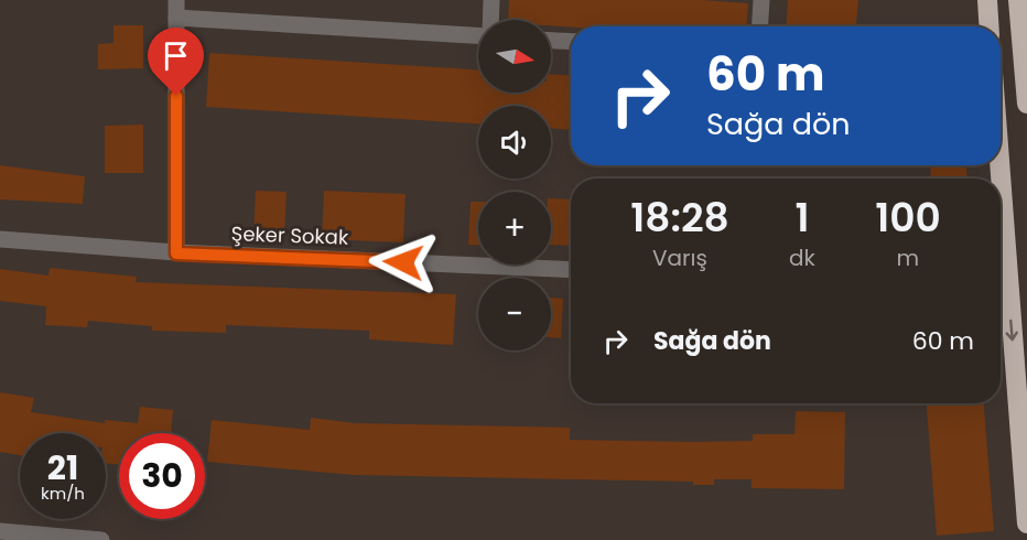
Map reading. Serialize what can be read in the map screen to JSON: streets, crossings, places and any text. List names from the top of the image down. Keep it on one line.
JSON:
{"streets":{"street":["Şeker Sokak"]},"north":"right","page":{"map_buttons":["+","−"],"turn":["60 m","Sağa dön"],"eta":["18:28","Varış","1","dk","100","m"],"list":[{"name":"Sağa dön","value":"60 m"}],"speed":"21 km/h","limit":"30"}}
